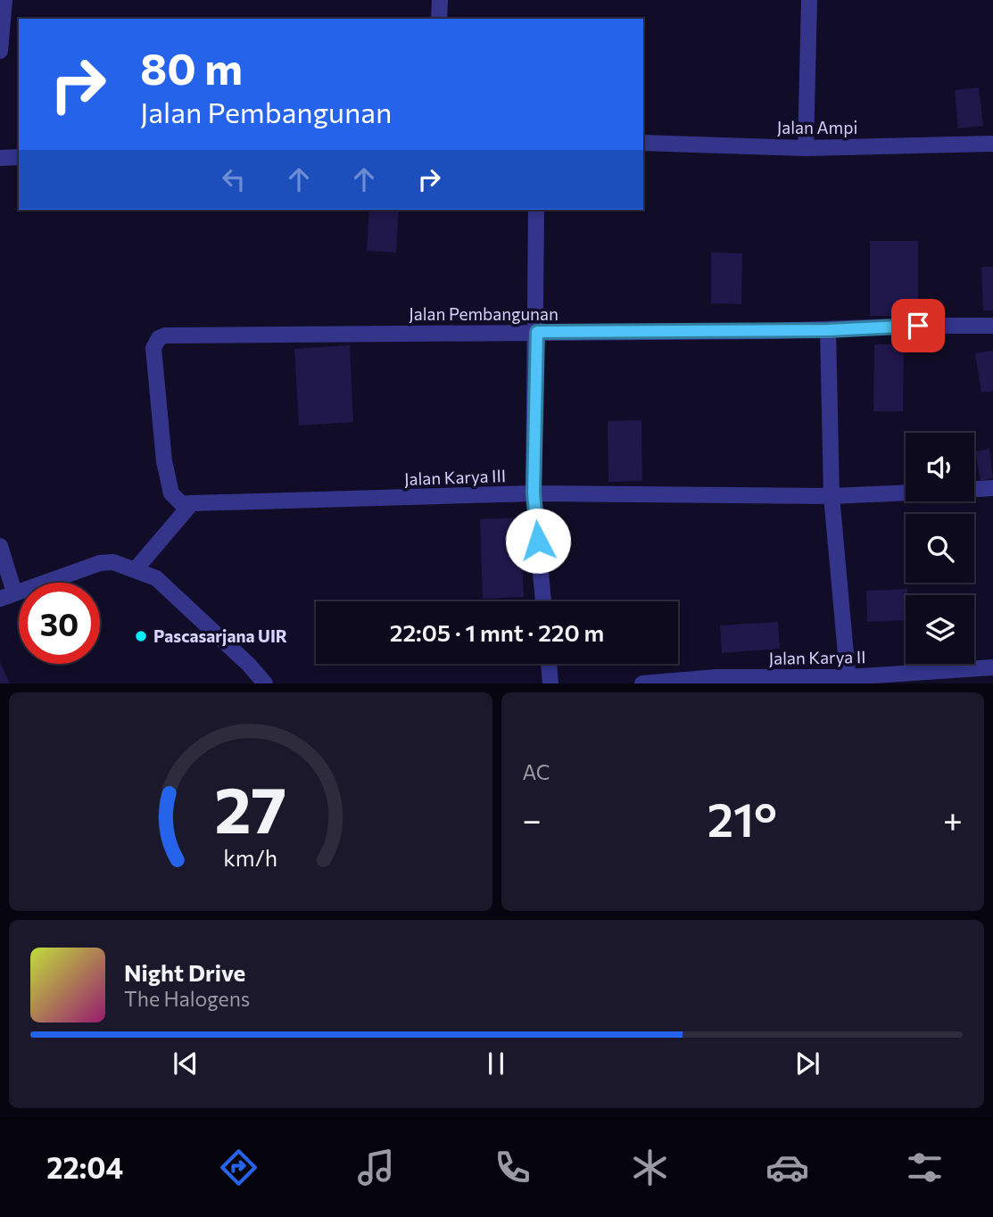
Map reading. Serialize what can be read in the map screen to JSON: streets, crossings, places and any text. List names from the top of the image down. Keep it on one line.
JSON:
{"streets":{"street":["Jalan Ampi","Jalan Pembangunan","Jalan Karya III","Jalan Karya II"]},"crossings":[["Jalan Pembangunan","Jalan Karya III"]],"places":["Pascasarjana UIR"],"page":{"turn":["80 m","Jalan Pembangunan"],"limit":"30","trip":"22:05 · 1 mnt · 220 m","tile":"AC","heat":["−","21°","+"],"song":["Night Drive","The Halogens"],"tabs":"22:04","gauge":["27","km/h"]}}
